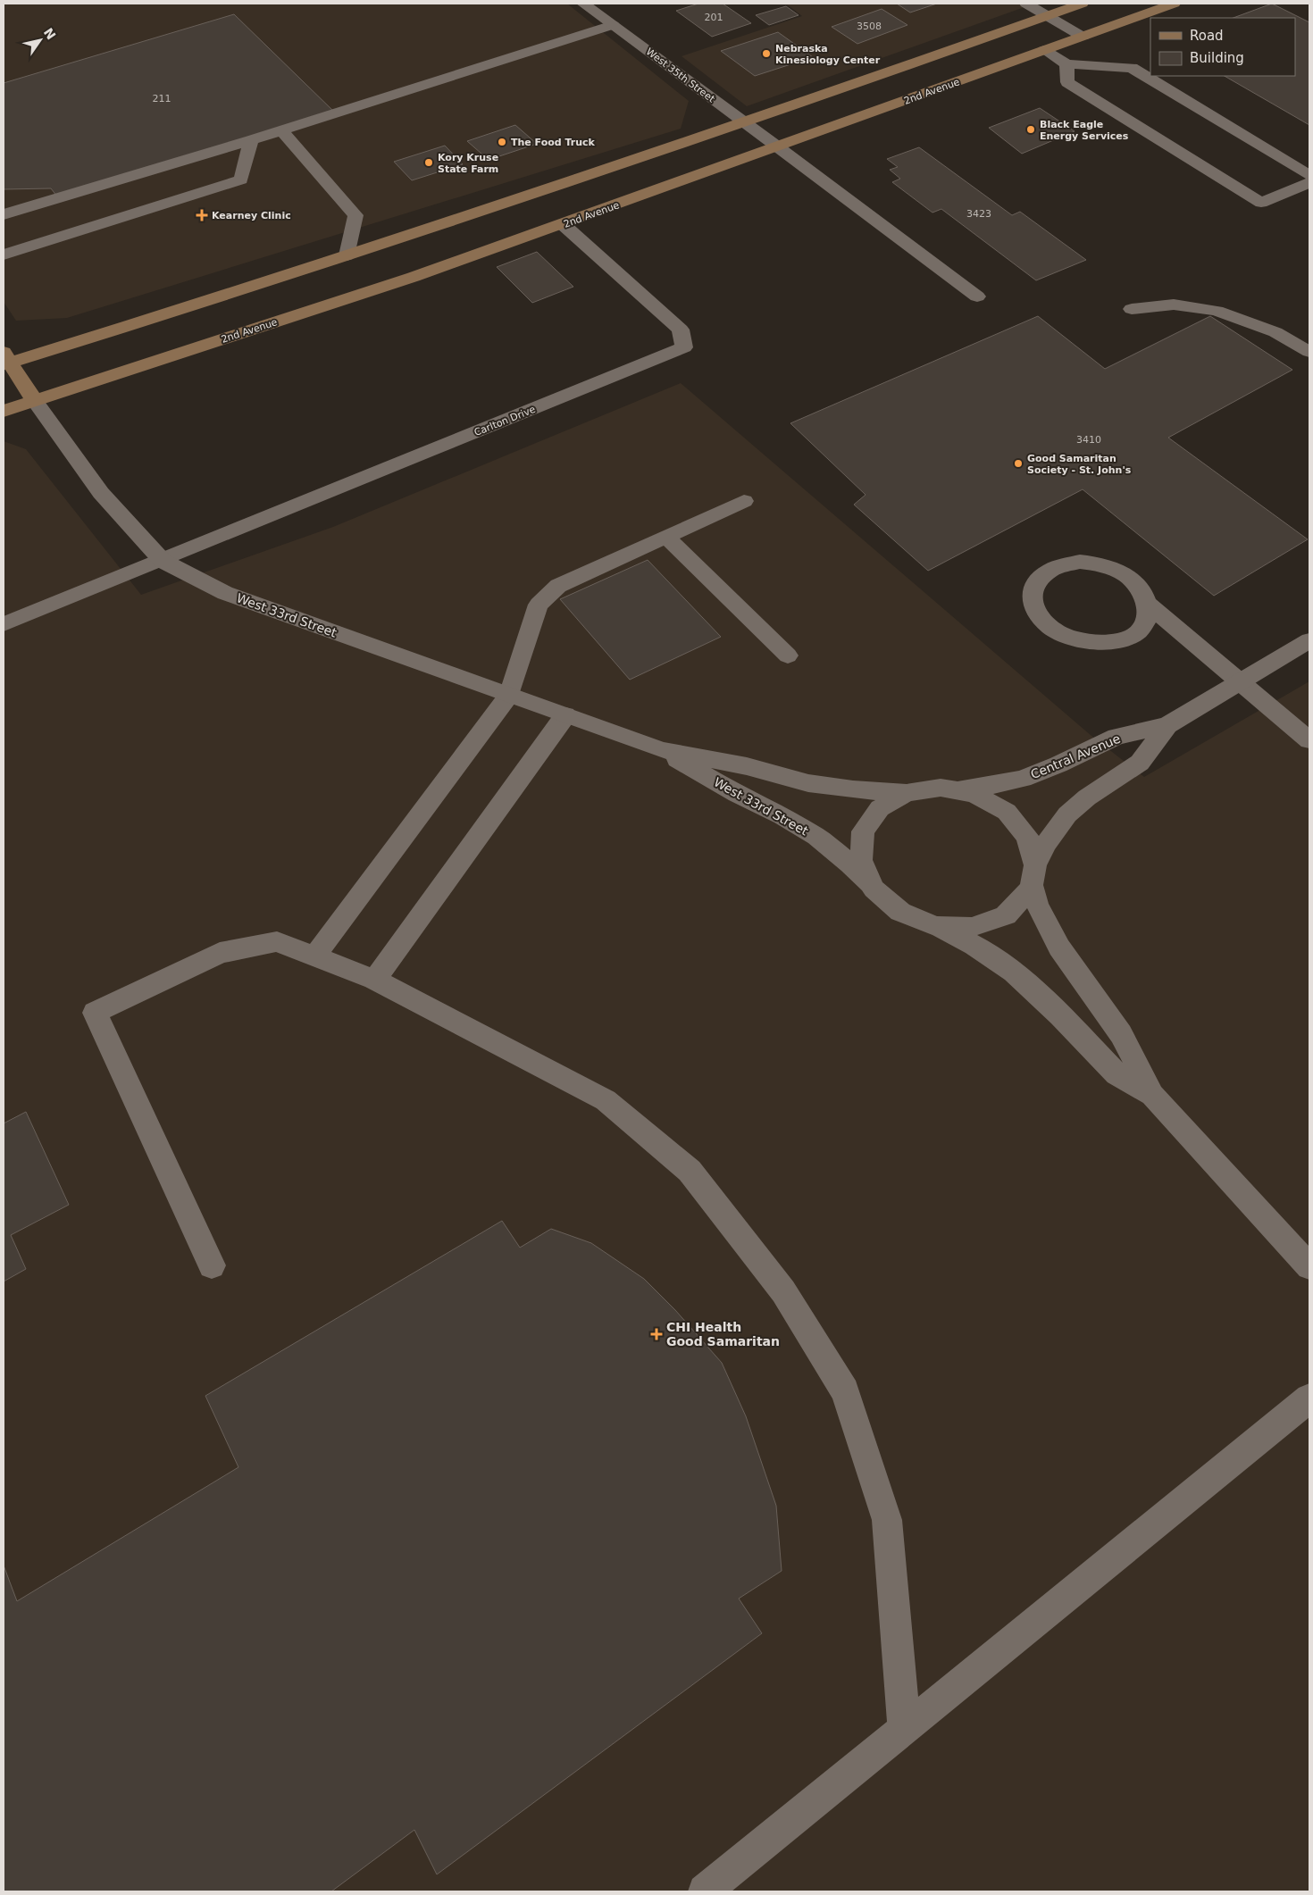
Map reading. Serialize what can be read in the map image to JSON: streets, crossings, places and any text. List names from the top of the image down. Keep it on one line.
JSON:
{"streets":{"main road":["2nd Avenue","West 33rd Street"],"street":["West 35th Street","Carlton Drive","Central Avenue"]},"crossings":[["West 35th Street","2nd Avenue"],["2nd Avenue","Carlton Drive"],["2nd Avenue","West 33rd Street"],["Carlton Drive","West 33rd Street"],["West 33rd Street","Central Avenue"]],"places":{"other":["Nebraska Kinesiology Center","Black Eagle Energy Services","The Food Truck","Kory Kruse State Farm","Good Samaritan Society - St. John's"],"health":["Kearney Clinic","CHI Health Good Samaritan"]},"house_numbers":["201","3508","211","3423","3410"],"legend":["Road","Building"],"north":"top right"}
